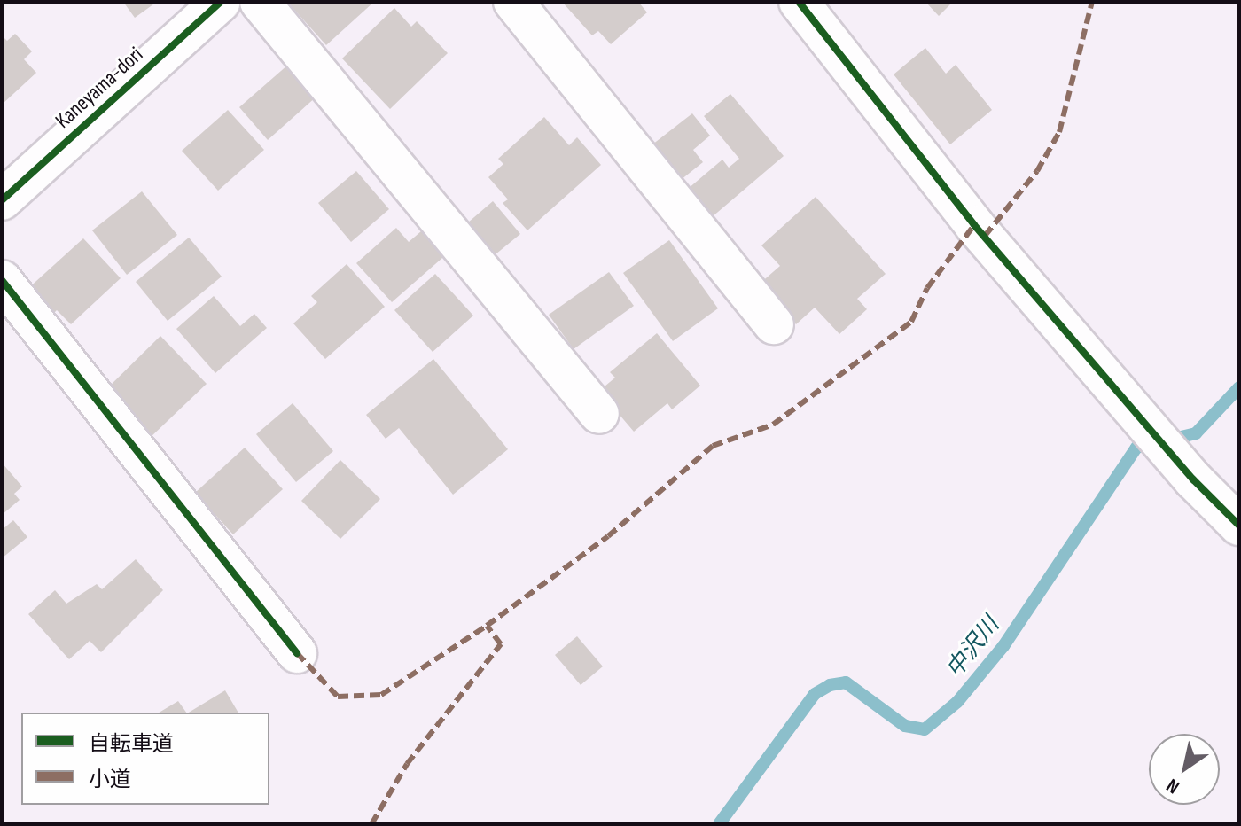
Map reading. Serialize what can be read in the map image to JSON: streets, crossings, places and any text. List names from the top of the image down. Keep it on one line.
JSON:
{"streets":{"street":["Kaneyama-dori"]},"water":["中沢川"],"legend":["自転車道","小道"],"north":"bottom left"}
